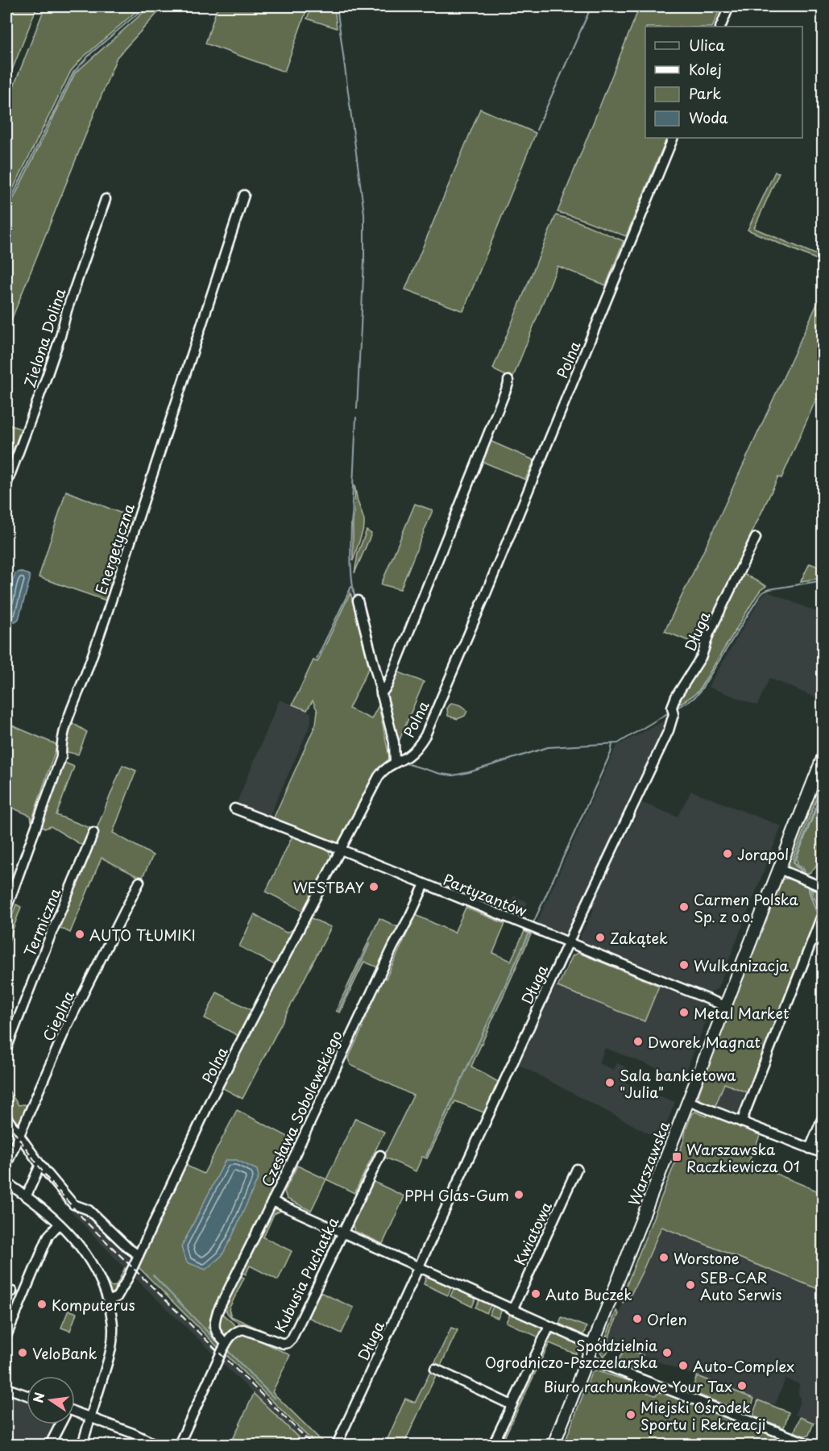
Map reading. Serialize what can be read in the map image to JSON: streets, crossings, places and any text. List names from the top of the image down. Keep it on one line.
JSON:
{"streets":{"street":["Zielona Dolina","Polna","Energetyczna","Długa","Partyzantów","Termiczna","Cieplna","Czesława Sobolewskiego","Warszawska","Kwiatowa","Kubusia Puchatka"]},"crossings":[["Polna","Partyzantów"],["Długa","Partyzantów"],["Partyzantów","Czesława Sobolewskiego"],["Partyzantów","Warszawska"],["Czesława Sobolewskiego","Kubusia Puchatka"]],"places":{"other":["Jorapol","WESTBAY","Carmen Polska Sp. z o.o.","AUTO TŁUMIKI","Zakątek","Wulkanizacja","Metal Market","Dworek Magnat","Sala bankietowa \"Julia\"","PPH Glas-Gum","Worstone","SEB-CAR Auto Serwis","Auto Buczek","Komputerus","Orlen","VeloBank","Spółdzielnia Ogrodniczo-Pszczelarska","Auto-Complex","Biuro rachunkowe Your Tax","Miejski Ośrodek Sportu i Rekreacji"],"transit":["Warszawska Raczkiewicza 01"]},"legend":["Ulica","Kolej","Park","Woda"],"north":"left"}
